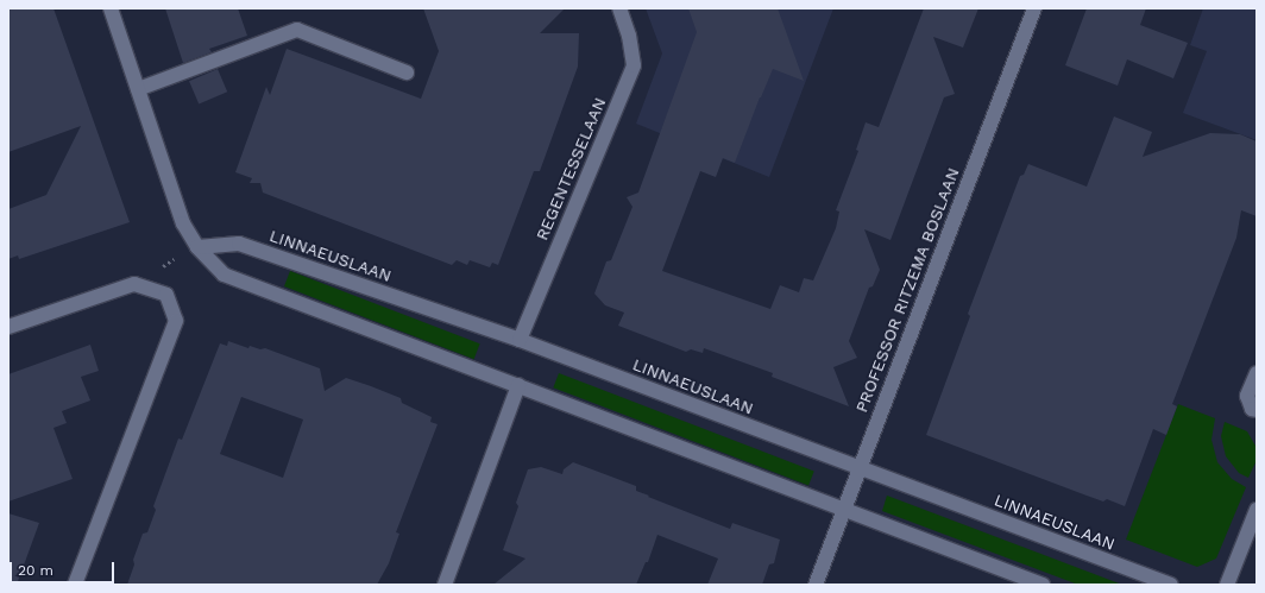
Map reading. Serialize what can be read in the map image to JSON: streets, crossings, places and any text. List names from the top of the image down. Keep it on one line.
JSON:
{"streets":{"street":["REGENTESSELAAN","LINNAEUSLAAN","PROFESSOR RITZEMA BOSLAAN"]},"crossings":[["REGENTESSELAAN","LINNAEUSLAAN"],["LINNAEUSLAAN","PROFESSOR RITZEMA BOSLAAN"]],"scale_bar":"20 m"}
